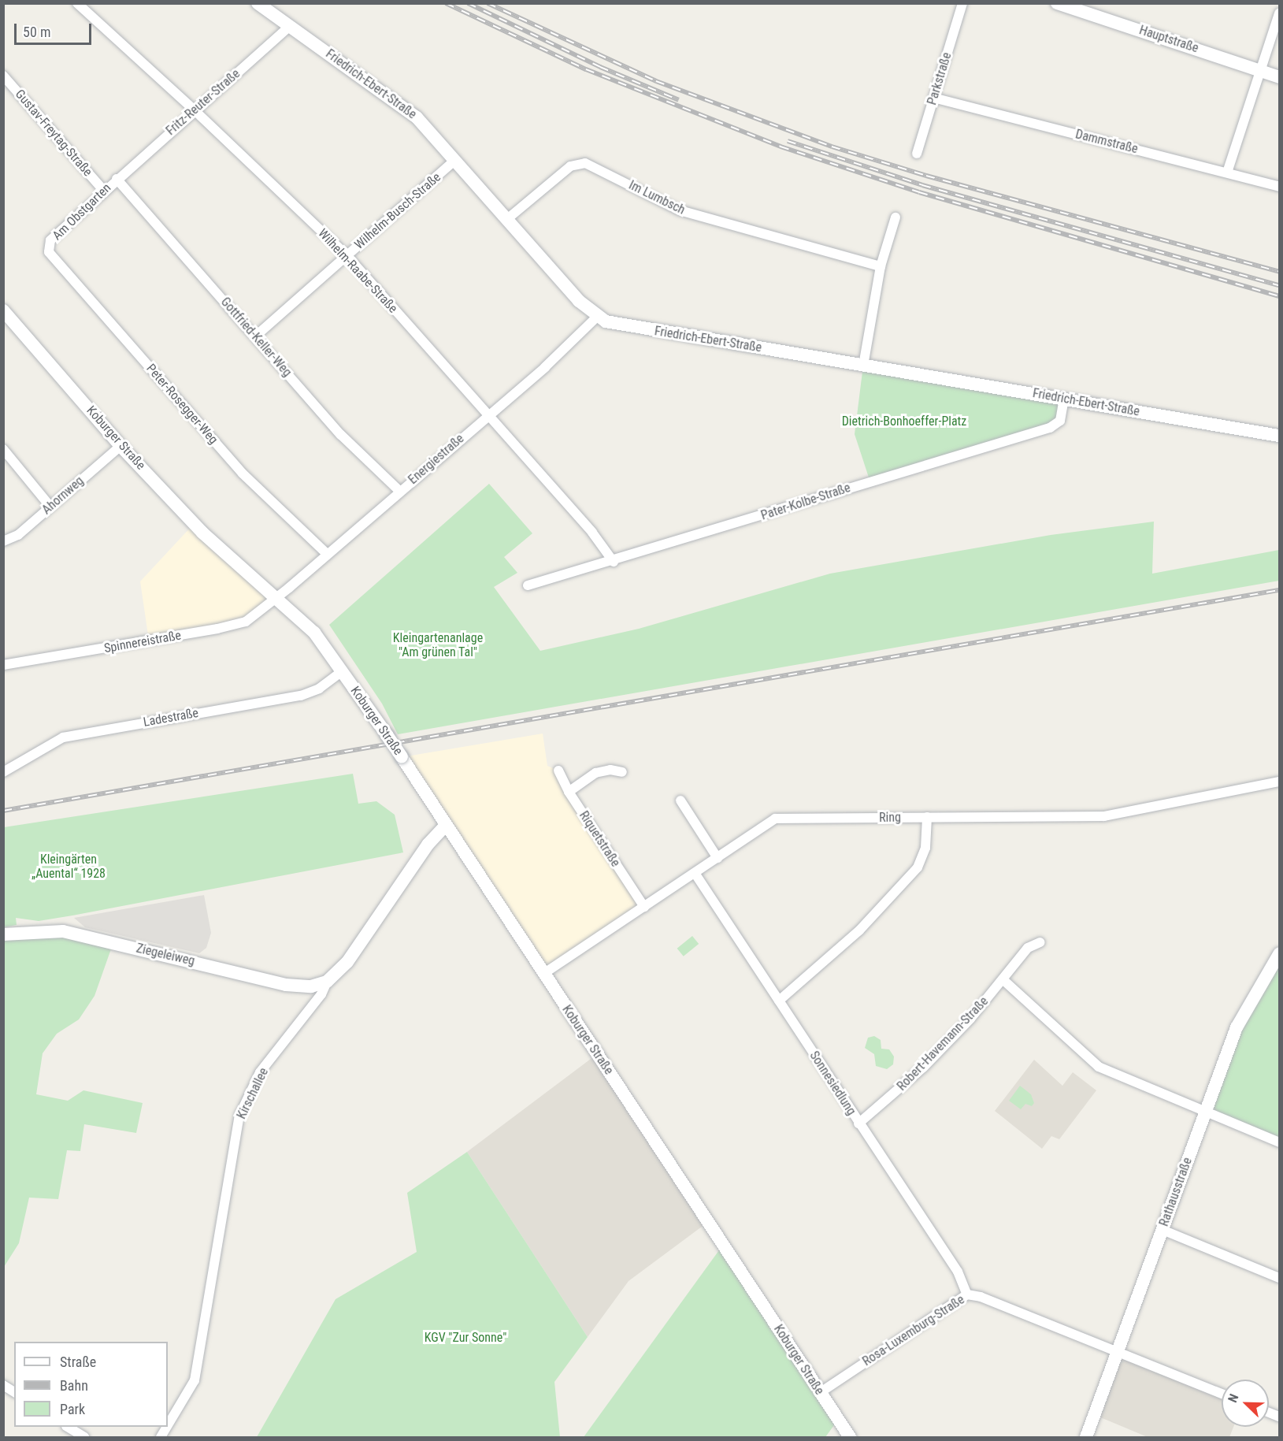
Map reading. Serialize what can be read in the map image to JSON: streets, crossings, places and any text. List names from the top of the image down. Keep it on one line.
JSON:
{"streets":{"main road":["Hauptstraße","Friedrich-Ebert-Straße","Koburger Straße","Ziegeleiweg","Kirschallee","Rathausstraße"],"street":["Parkstraße","Fritz-Reuter-Straße","Gustav-Freytag-Straße","Dammstraße","Im Lumbsch","Wilhelm-Busch-Straße","Am Obstgarten","Wilhelm-Raabe-Straße","Gottfried-Keller-Weg","Peter-Rosegger-Weg","Energiestraße","Ahornweg","Pater-Kolbe-Straße","Spinnereistraße","Ladestraße","Ring","Riquetstraße","Robert-Havemann-Straße","Sonnesiedlung","Rosa-Luxemburg-Straße"]},"crossings":[["Parkstraße","Dammstraße"],["Friedrich-Ebert-Straße","Fritz-Reuter-Straße"],["Friedrich-Ebert-Straße","Im Lumbsch"],["Friedrich-Ebert-Straße","Wilhelm-Busch-Straße"],["Friedrich-Ebert-Straße","Energiestraße"],["Friedrich-Ebert-Straße","Pater-Kolbe-Straße"],["Fritz-Reuter-Straße","Am Obstgarten"],["Fritz-Reuter-Straße","Wilhelm-Raabe-Straße"],["Fritz-Reuter-Straße","Gottfried-Keller-Weg"],["Gustav-Freytag-Straße","Am Obstgarten"],["Wilhelm-Busch-Straße","Wilhelm-Raabe-Straße"],["Wilhelm-Busch-Straße","Gottfried-Keller-Weg"],["Am Obstgarten","Gottfried-Keller-Weg"],["Am Obstgarten","Peter-Rosegger-Weg"],["Wilhelm-Raabe-Straße","Energiestraße"],["Wilhelm-Raabe-Straße","Pater-Kolbe-Straße"],["Gottfried-Keller-Weg","Energiestraße"],["Peter-Rosegger-Weg","Energiestraße"],["Koburger Straße","Energiestraße"],["Koburger Straße","Ahornweg"],["Koburger Straße","Spinnereistraße"],["Koburger Straße","Ladestraße"],["Koburger Straße","Ring"],["Koburger Straße","Kirschallee"],["Koburger Straße","Rosa-Luxemburg-Straße"],["Energiestraße","Spinnereistraße"],["Ring","Riquetstraße"],["Ring","Sonnesiedlung"],["Ziegeleiweg","Kirschallee"],["Robert-Havemann-Straße","Sonnesiedlung"],["Sonnesiedlung","Rosa-Luxemburg-Straße"],["Rathausstraße","Rosa-Luxemburg-Straße"]],"parks":["Dietrich-Bonhoeffer-Platz","Kleingartenanlage \"Am grünen Tal\"","Kleingärten „Auental“ 1928","KGV \"Zur Sonne\""],"legend":["Straße","Bahn","Park"],"scale_bar":"50 m","north":"top left"}
